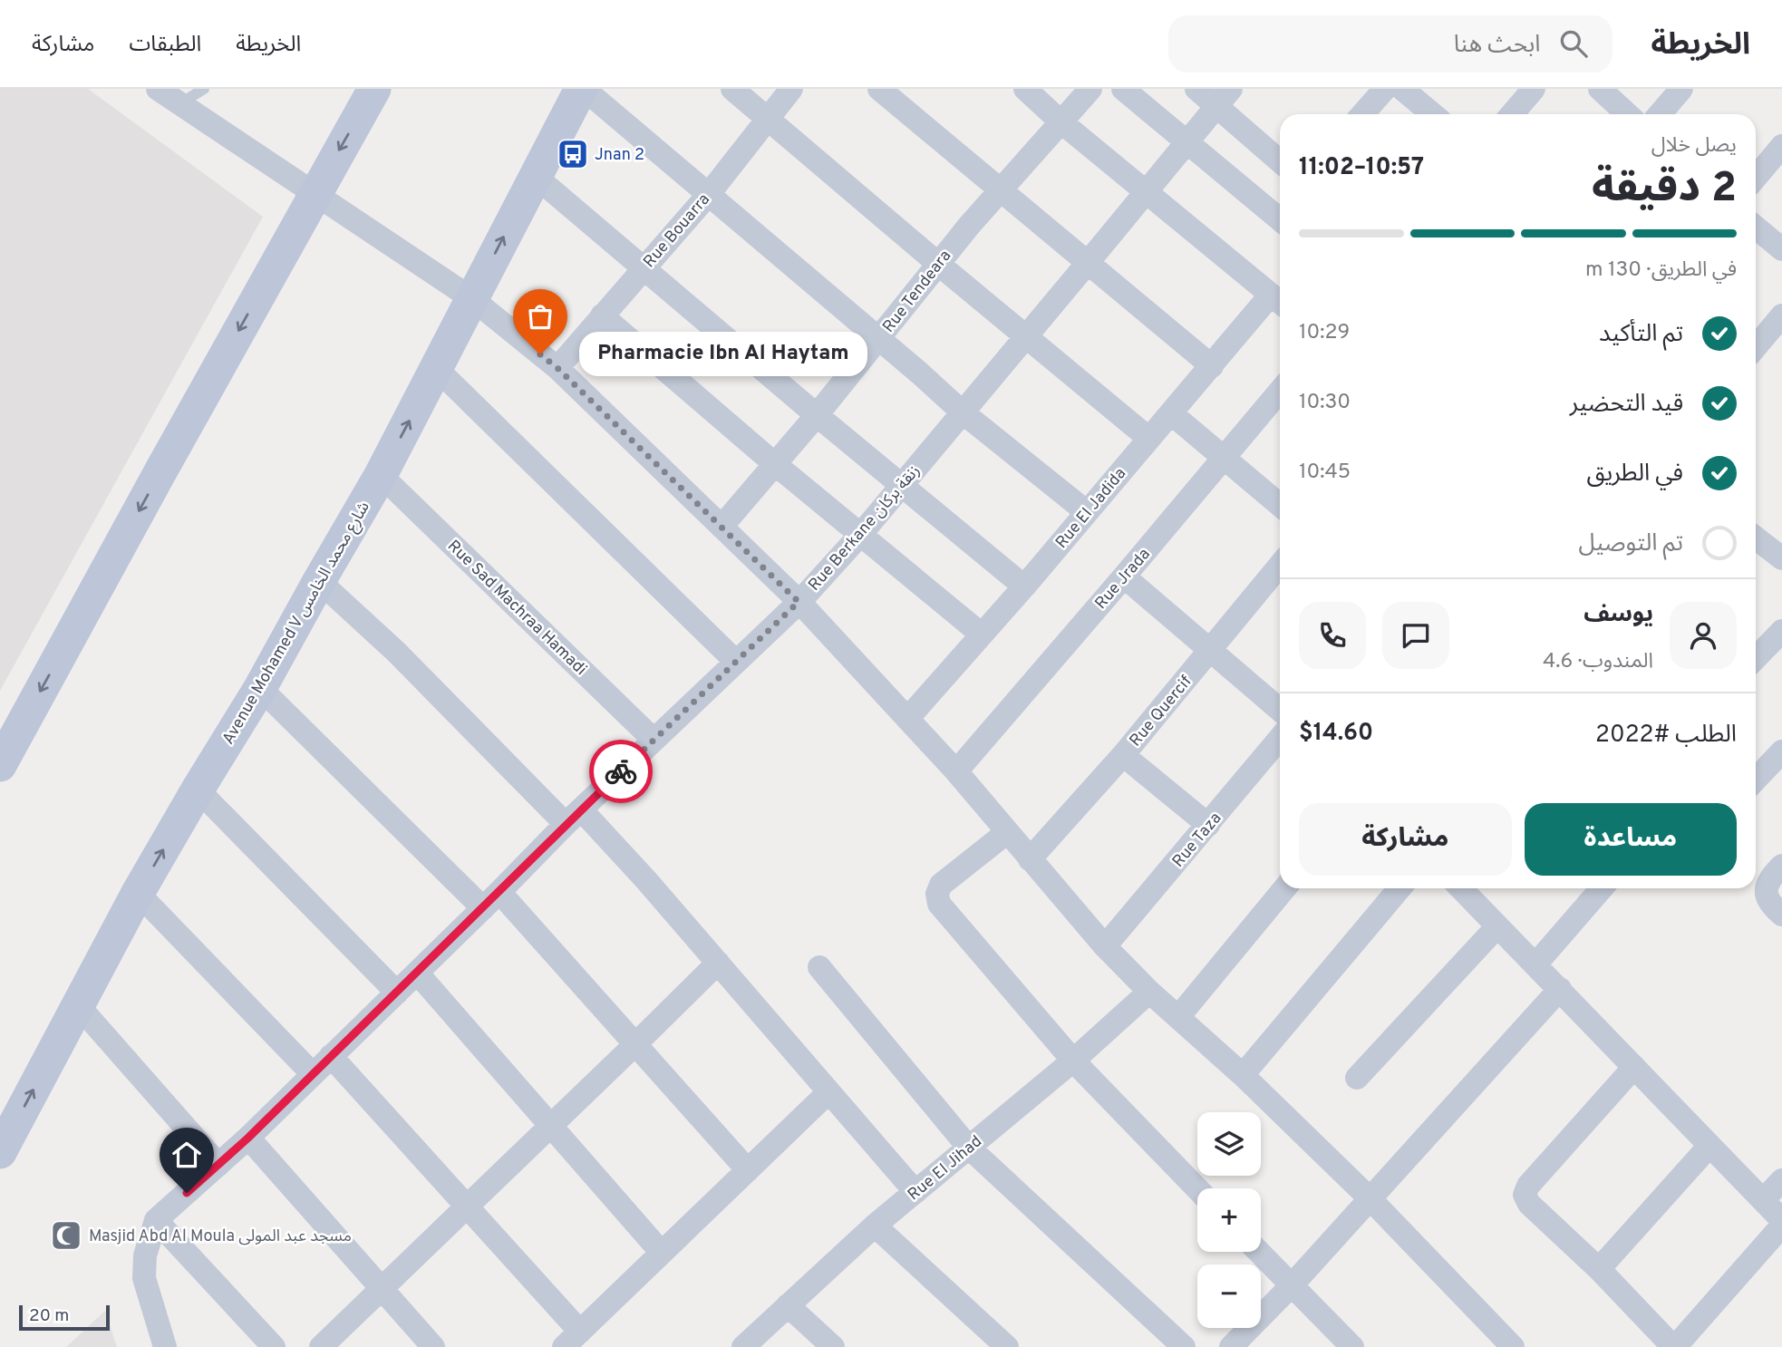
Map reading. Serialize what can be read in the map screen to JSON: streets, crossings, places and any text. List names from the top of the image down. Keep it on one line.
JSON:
{"streets":{"street":["Rue Bouarra","Rue Tendeara","Rue El Jadida","Rue Berkane زنقة بركان","Rue Jrada","Rue Sad Machraa Hamadi","Avenue Mohamed V شارع محمد الخامس","Rue Quercif","Rue Taza","Rue El Jihad"]},"crossings":[["Rue Berkane زنقة بركان","Rue Sad Machraa Hamadi"],["Rue Sad Machraa Hamadi","Avenue Mohamed V شارع محمد الخامس"]],"places":{"bus stop":["Jnan 2"],"other":["Pharmacie Ibn Al Haytam"],"mosque":["Masjid Abd Al Moula مسجد عبد المولى"]},"scale_bar":"20 m","page":{"header":"الخريطة","search":"ابحث هنا","nav":["الخريطة","الطبقات","مشاركة"],"heading":["2 دقيقة","يصل خلال","10:57–11:02"],"panel":["يوسف","المندوب · 4.6","الطلب #2022","$14.60"],"bar":"في الطريق · 130 m","list":[["تم التأكيد","10:29"],["قيد التحضير","10:30"],["في الطريق","10:45"],"تم التوصيل"],"bubble":"Pharmacie Ibn Al Haytam","buttons":["مساعدة","مشاركة"],"map_buttons":["+","−"],"scale":"20 m"}}
